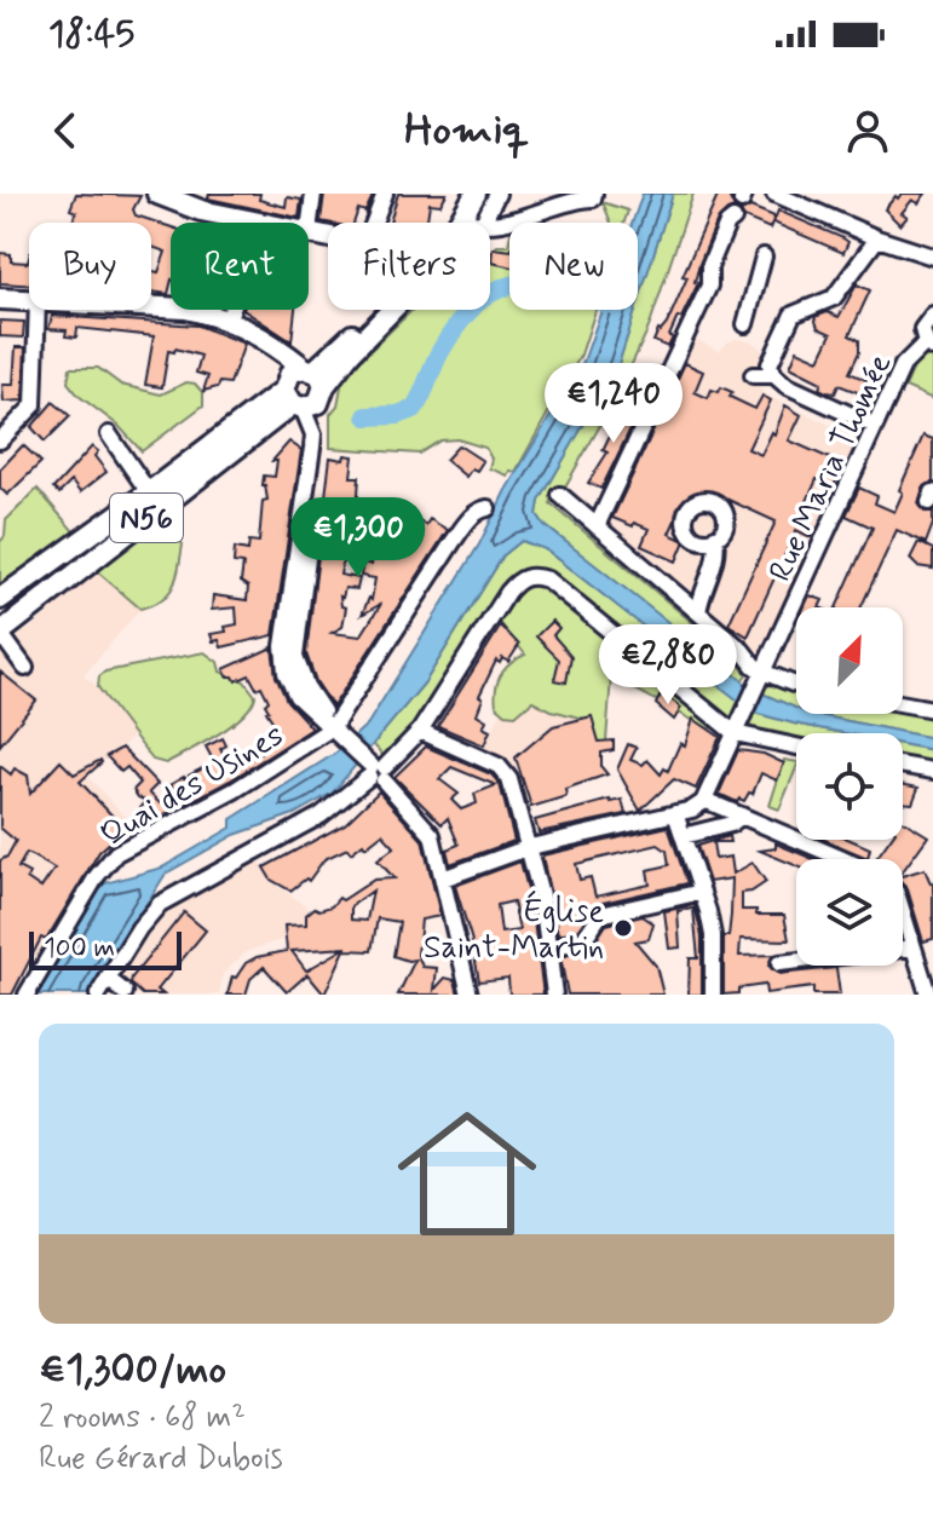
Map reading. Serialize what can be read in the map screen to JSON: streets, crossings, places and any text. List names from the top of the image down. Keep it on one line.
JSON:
{"streets":{"main road":["N56"],"street":["Rue Maria Thomée","Quai des Usines"]},"places":["Église Saint-Martin"],"scale_bar":"100 m","north":"top right","page":{"status":"18:45","header":"Homiq","chip":["Buy","Rent","Filters","New"],"price":["€1,240","€1,300","€2,880"],"scale":"100 m","list":[{"name":"€1,300/mo","note":"2 rooms · 68 m² · Rue Gérard Dubois"}]}}
